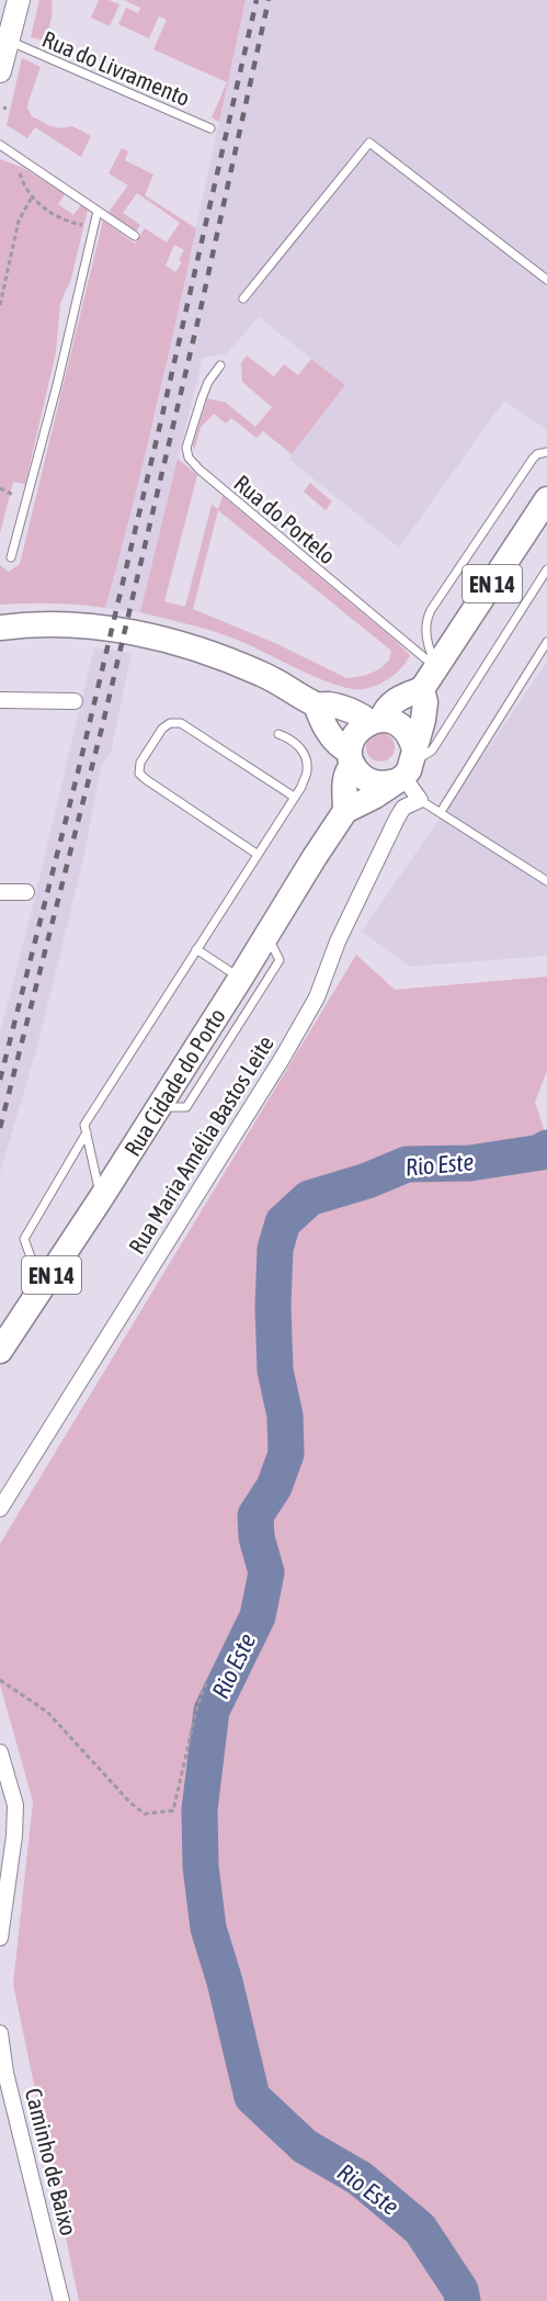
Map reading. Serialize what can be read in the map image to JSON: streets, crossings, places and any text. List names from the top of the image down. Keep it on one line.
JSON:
{"streets":{"main road":["EN 14","Rua Cidade do Porto"],"street":["Rua Maria Amélia Bastos Leite","Caminho de Baixo"],"lane":["Rua do Livramento","Rua do Portelo"]},"crossings":[["Rua do Portelo","EN 14"]],"water":["Rio Este"]}
